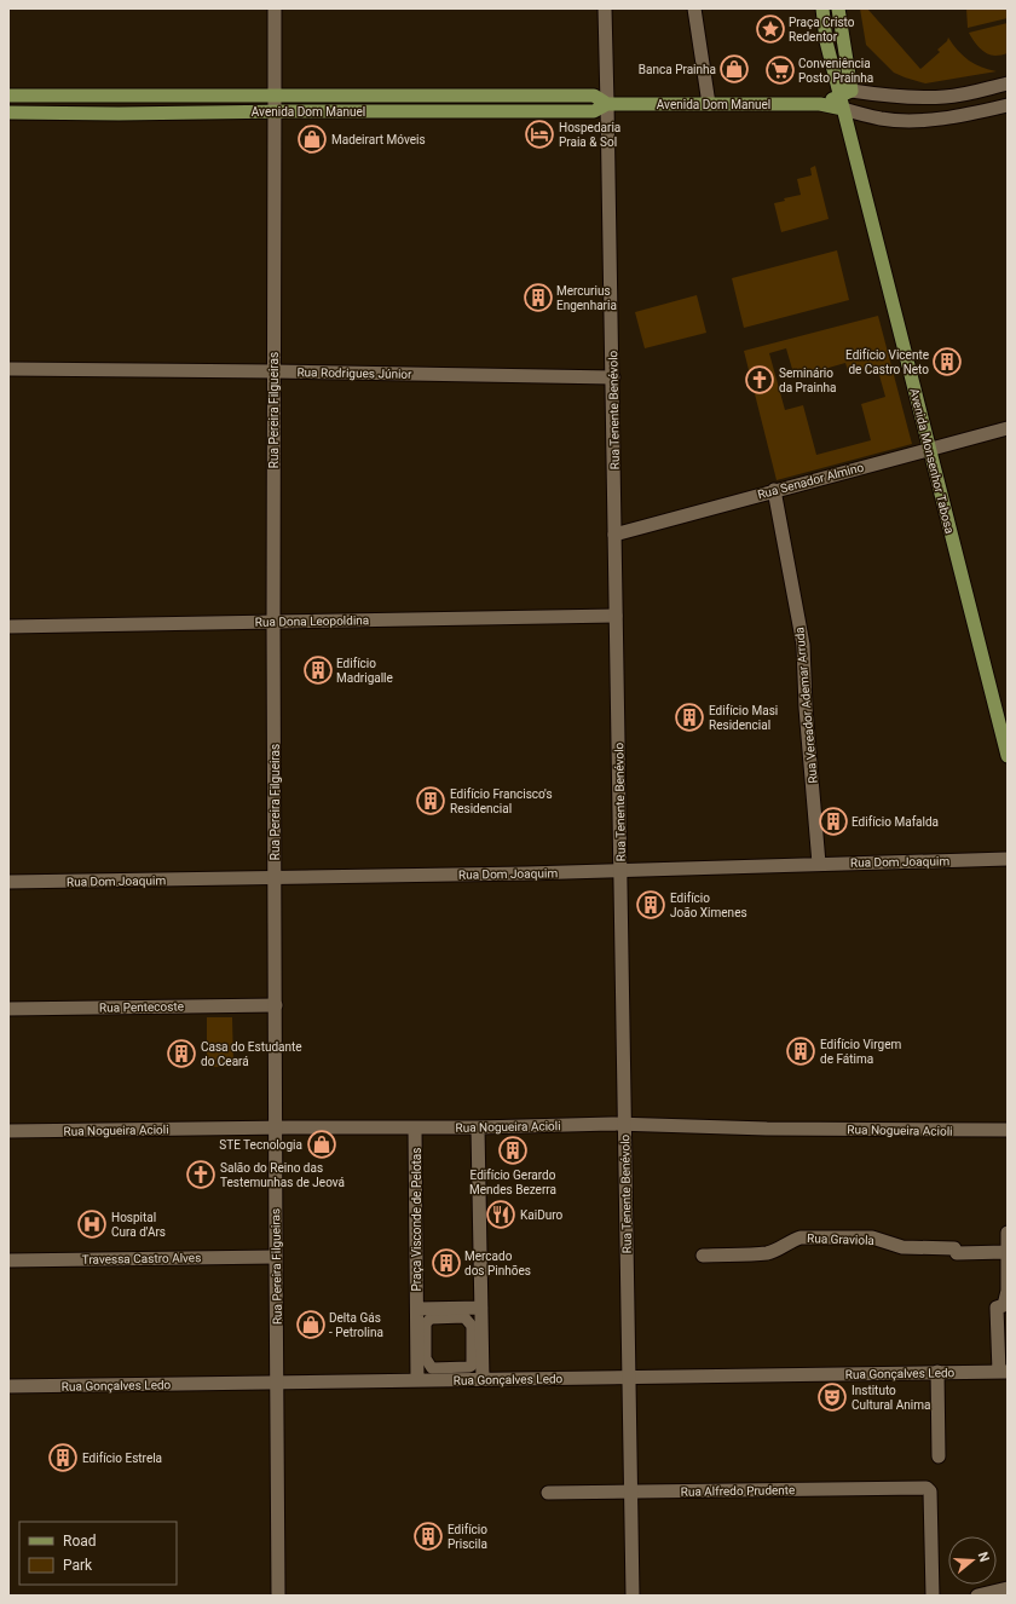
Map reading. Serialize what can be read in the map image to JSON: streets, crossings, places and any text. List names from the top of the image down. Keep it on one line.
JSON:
{"streets":{"main road":["Avenida Dom Manuel","Avenida Monsenhor Tabosa"],"street":["Rua Rodrigues Júnior","Rua Pereira Filgueiras","Rua Tenente Benévolo","Rua Senador Almino","Rua Dona Leopoldina","Rua Vereador Ademar Arruda","Rua Dom Joaquim","Rua Pentecoste","Rua Nogueira Acioli","Praça Visconde de Pelotas","Rua Graviola","Travessa Castro Alves","Rua Gonçalves Ledo","Rua Alfredo Prudente"]},"crossings":[["Avenida Dom Manuel","Rua Pereira Filgueiras"],["Avenida Dom Manuel","Rua Tenente Benévolo"],["Avenida Dom Manuel","Avenida Monsenhor Tabosa"],["Rua Rodrigues Júnior","Rua Pereira Filgueiras"],["Rua Rodrigues Júnior","Rua Tenente Benévolo"],["Rua Pereira Filgueiras","Rua Dona Leopoldina"],["Rua Pereira Filgueiras","Rua Dom Joaquim"],["Rua Pereira Filgueiras","Rua Pentecoste"],["Rua Pereira Filgueiras","Rua Nogueira Acioli"],["Rua Pereira Filgueiras","Travessa Castro Alves"],["Rua Pereira Filgueiras","Rua Gonçalves Ledo"],["Rua Tenente Benévolo","Rua Senador Almino"],["Rua Tenente Benévolo","Rua Dona Leopoldina"],["Rua Tenente Benévolo","Rua Dom Joaquim"],["Rua Tenente Benévolo","Rua Nogueira Acioli"],["Rua Tenente Benévolo","Rua Gonçalves Ledo"],["Rua Tenente Benévolo","Rua Alfredo Prudente"],["Avenida Monsenhor Tabosa","Rua Senador Almino"],["Rua Senador Almino","Rua Vereador Ademar Arruda"],["Rua Vereador Ademar Arruda","Rua Dom Joaquim"],["Rua Nogueira Acioli","Praça Visconde de Pelotas"],["Praça Visconde de Pelotas","Rua Gonçalves Ledo"]],"places":{"place":["Praça Cristo Redentor"],"shop":["Banca Prainha","Madeirart Móveis","STE Tecnologia","Delta Gás - Petrolina"],"supermarket":["Conveniência Posto Prainha"],"hotel":["Hospedaria Praia & Sol"],"building":["Mercurius Engenharia","Edifício Vicente de Castro Neto","Edifício Madrigalle","Edifício Masi Residencial","Edifício Francisco's Residencial","Edifício Mafalda","Edifício João Ximenes","Edifício Virgem de Fátima","Casa do Estudante do Ceará","Edifício Gerardo Mendes Bezerra","Mercado dos Pinhões","Edifício Estrela","Edifício Priscila"],"church":["Seminário da Prainha","Salão do Reino das Testemunhas de Jeová"],"restaurant":["KaiDuro"],"hospital":["Hospital Cura d'Ars"],"theatre":["Instituto Cultural Anima"]},"legend":["Road","Park"],"north":"right"}
